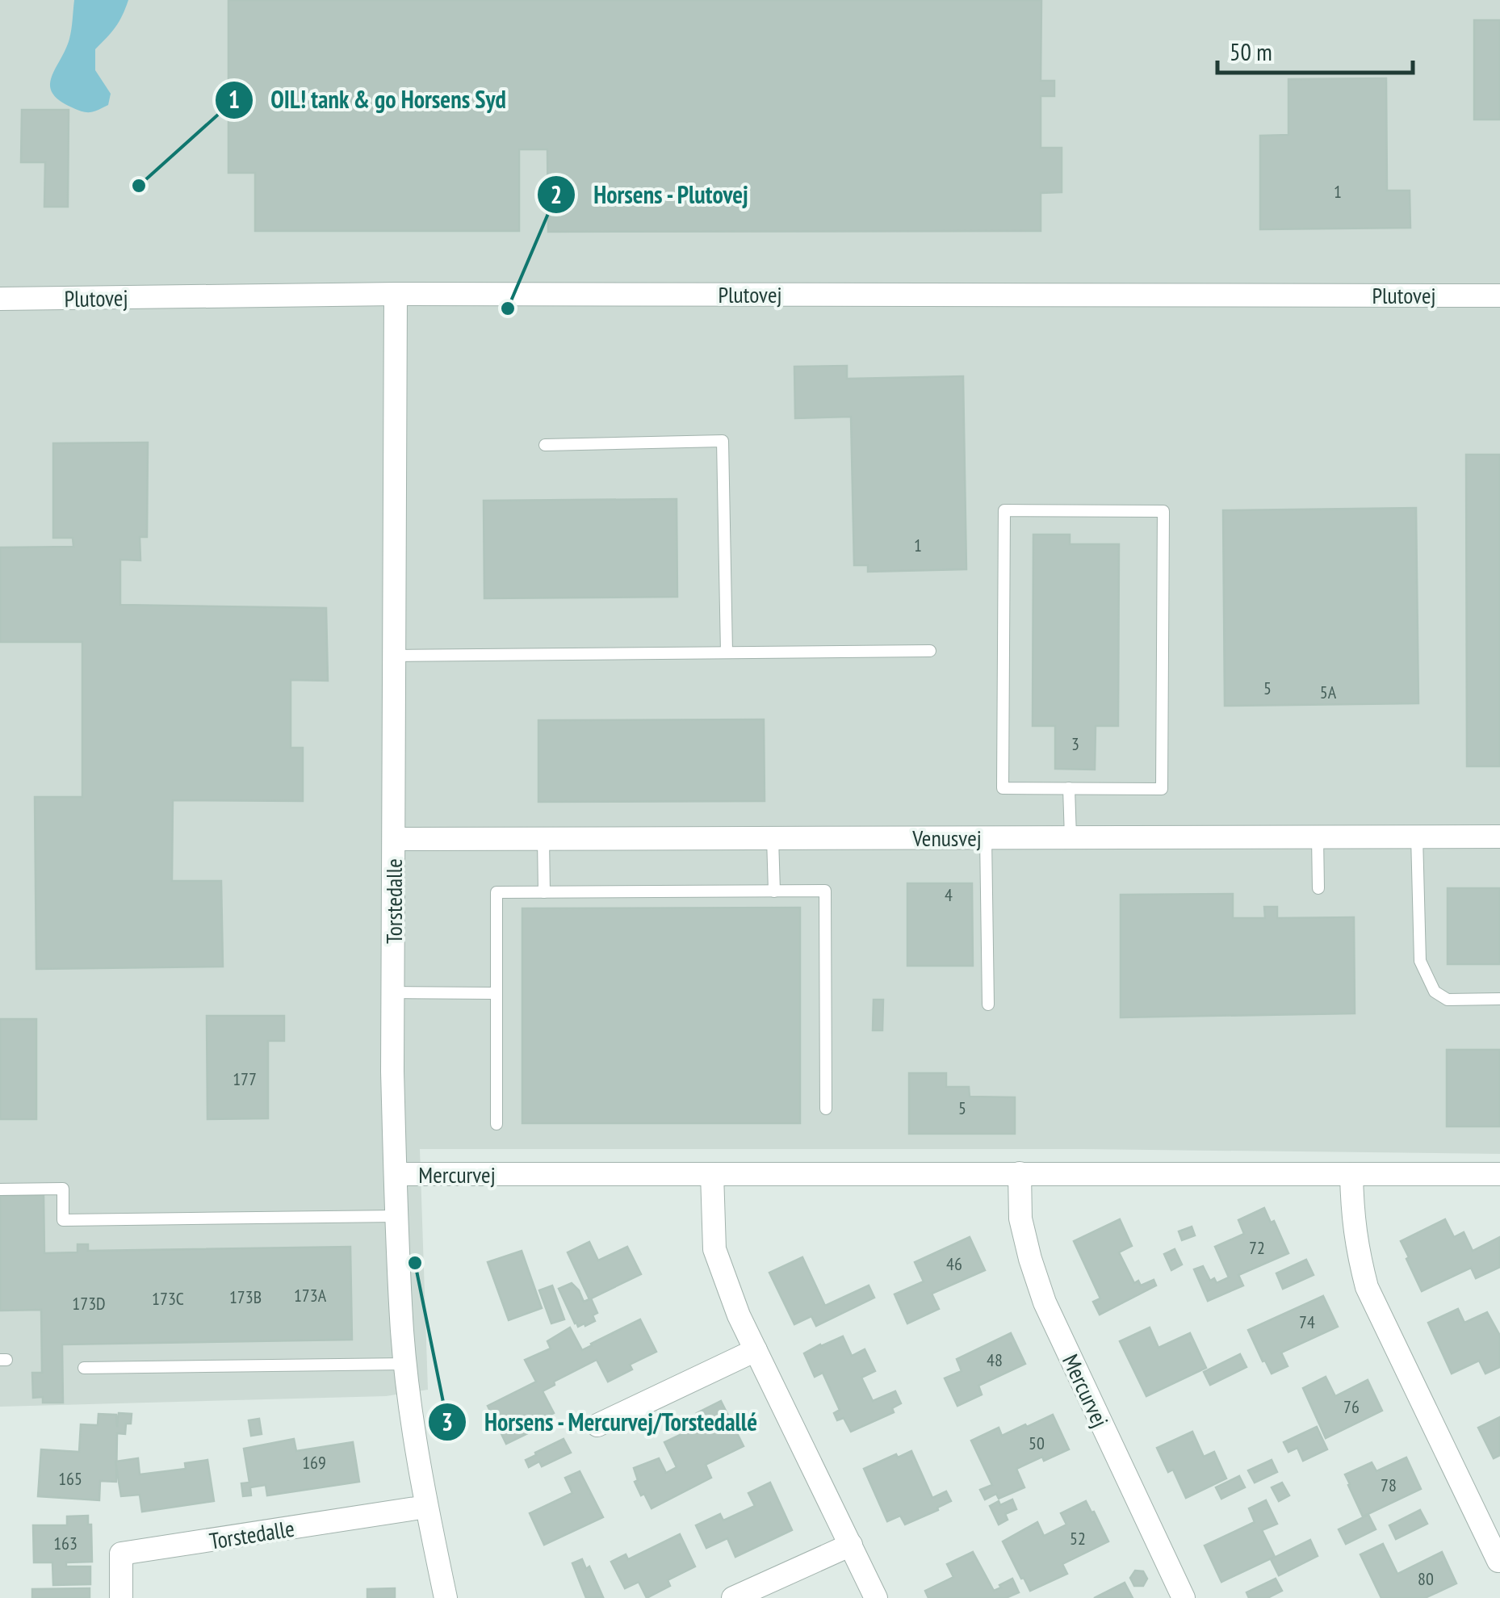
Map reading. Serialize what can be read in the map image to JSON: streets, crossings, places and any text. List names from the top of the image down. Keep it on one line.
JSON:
{"streets":{"street":["Plutovej","Venusvej","Torstedalle","Mercurvej"]},"crossings":[["Plutovej","Torstedalle"],["Venusvej","Torstedalle"],["Torstedalle","Mercurvej"]],"places":["OIL! tank & go Horsens Syd","Horsens - Plutovej","Horsens - Mercurvej/Torstedallé"],"house_numbers":["1","1","5","5A","3","4","177","5","72","46","173A","173B","173C","173D","74","48","76","50","169","165","78","52","163","80"],"scale_bar":"50 m"}
